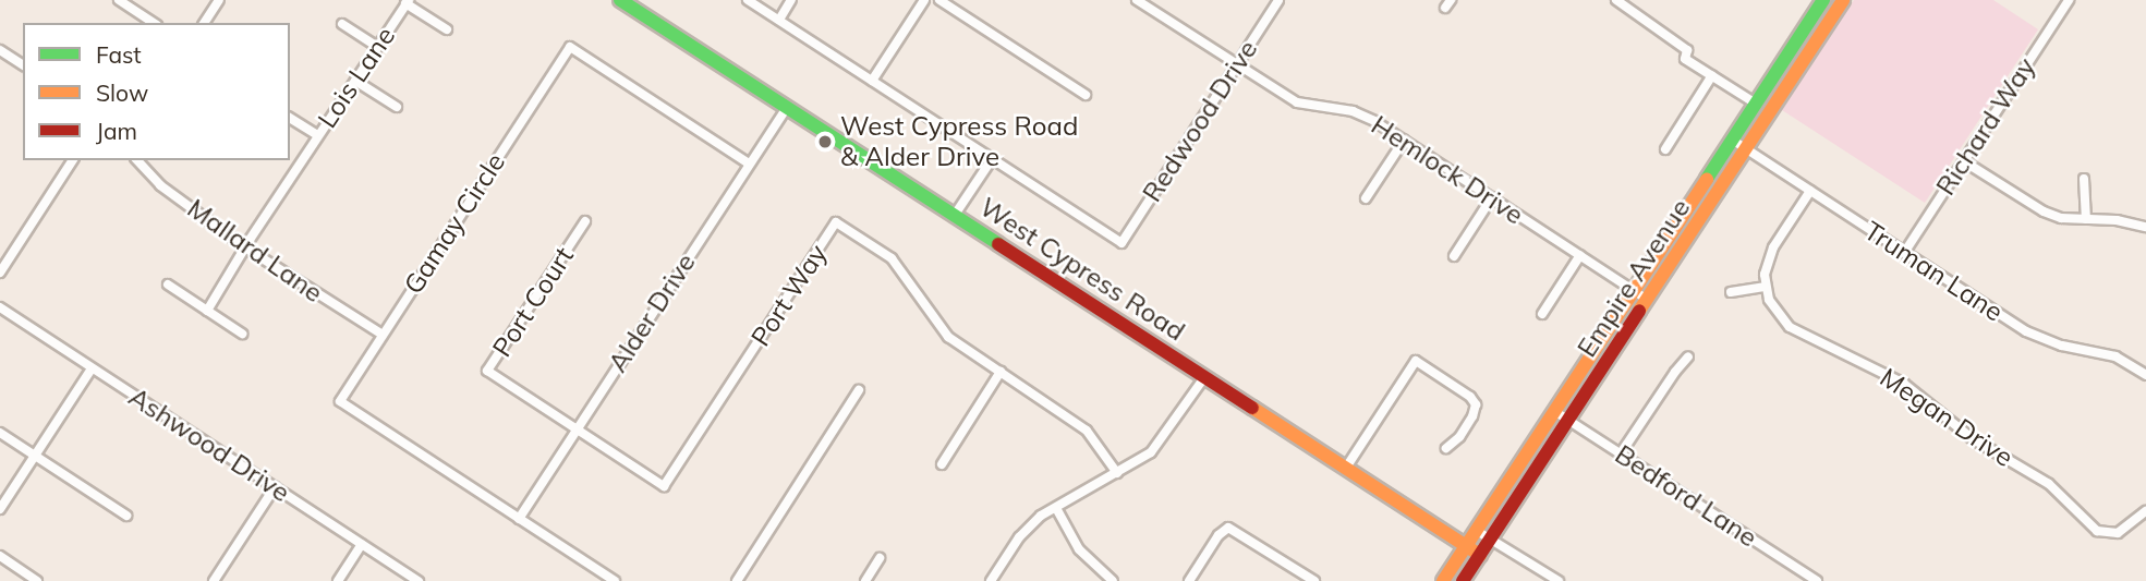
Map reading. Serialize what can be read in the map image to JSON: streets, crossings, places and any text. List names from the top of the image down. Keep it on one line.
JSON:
{"streets":{"main road":["West Cypress Road","Empire Avenue"],"street":["Lois Lane","Redwood Drive","Richard Way","Hemlock Drive","Gamay Circle","Mallard Lane","Truman Lane","Port Way","Port Court","Alder Drive","Megan Drive","Ashwood Drive","Bedford Lane"]},"crossings":[["Lois Lane","Mallard Lane"],["Redwood Drive","Hemlock Drive"],["Richard Way","Truman Lane"],["Hemlock Drive","Empire Avenue"],["Gamay Circle","Mallard Lane"],["Gamay Circle","Alder Drive"],["West Cypress Road","Empire Avenue"],["West Cypress Road","Alder Drive"],["Truman Lane","Empire Avenue"],["Empire Avenue","Bedford Lane"],["Port Way","Port Court"],["Port Way","Alder Drive"],["Port Court","Alder Drive"]],"places":["West Cypress Road & Alder Drive"],"legend":["Fast","Slow","Jam"]}
